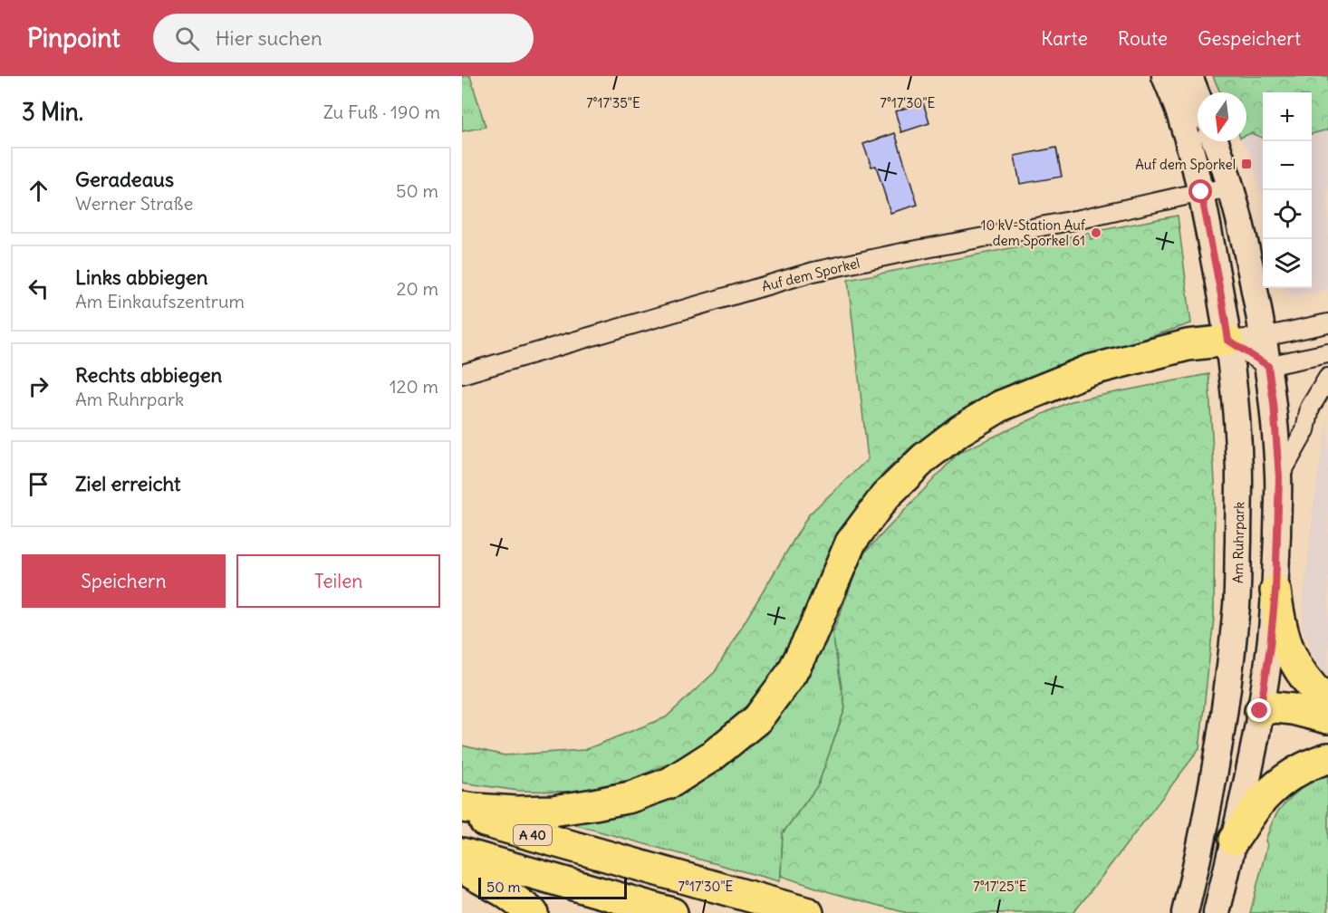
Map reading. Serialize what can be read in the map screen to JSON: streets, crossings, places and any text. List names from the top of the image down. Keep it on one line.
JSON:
{"streets":{"highway":["A 40"],"main road":["Am Ruhrpark"],"street":["Auf dem Sporkel"]},"crossings":[["Auf dem Sporkel","Am Ruhrpark"]],"places":{"transit":["Auf dem Sporkel"],"other":["10 kV-Station Auf dem Sporkel 61"]},"scale_bar":"50 m","north":"bottom","page":{"header":"Pinpoint","search":"Hier suchen","nav":["Karte","Route","Gespeichert"],"heading":["3 Min.","Zu Fuß · 190 m"],"map_buttons":["+","−"],"list":[["Geradeaus","Werner Straße","50 m"],["Links abbiegen","Am Einkaufszentrum","20 m"],["Rechts abbiegen","Am Ruhrpark","120 m"],"Ziel erreicht"],"buttons":["Speichern","Teilen"],"scale":"50 m"},"coordinates":["7°17'35\"E","7°17'30\"E","7°17'25\"E"]}
